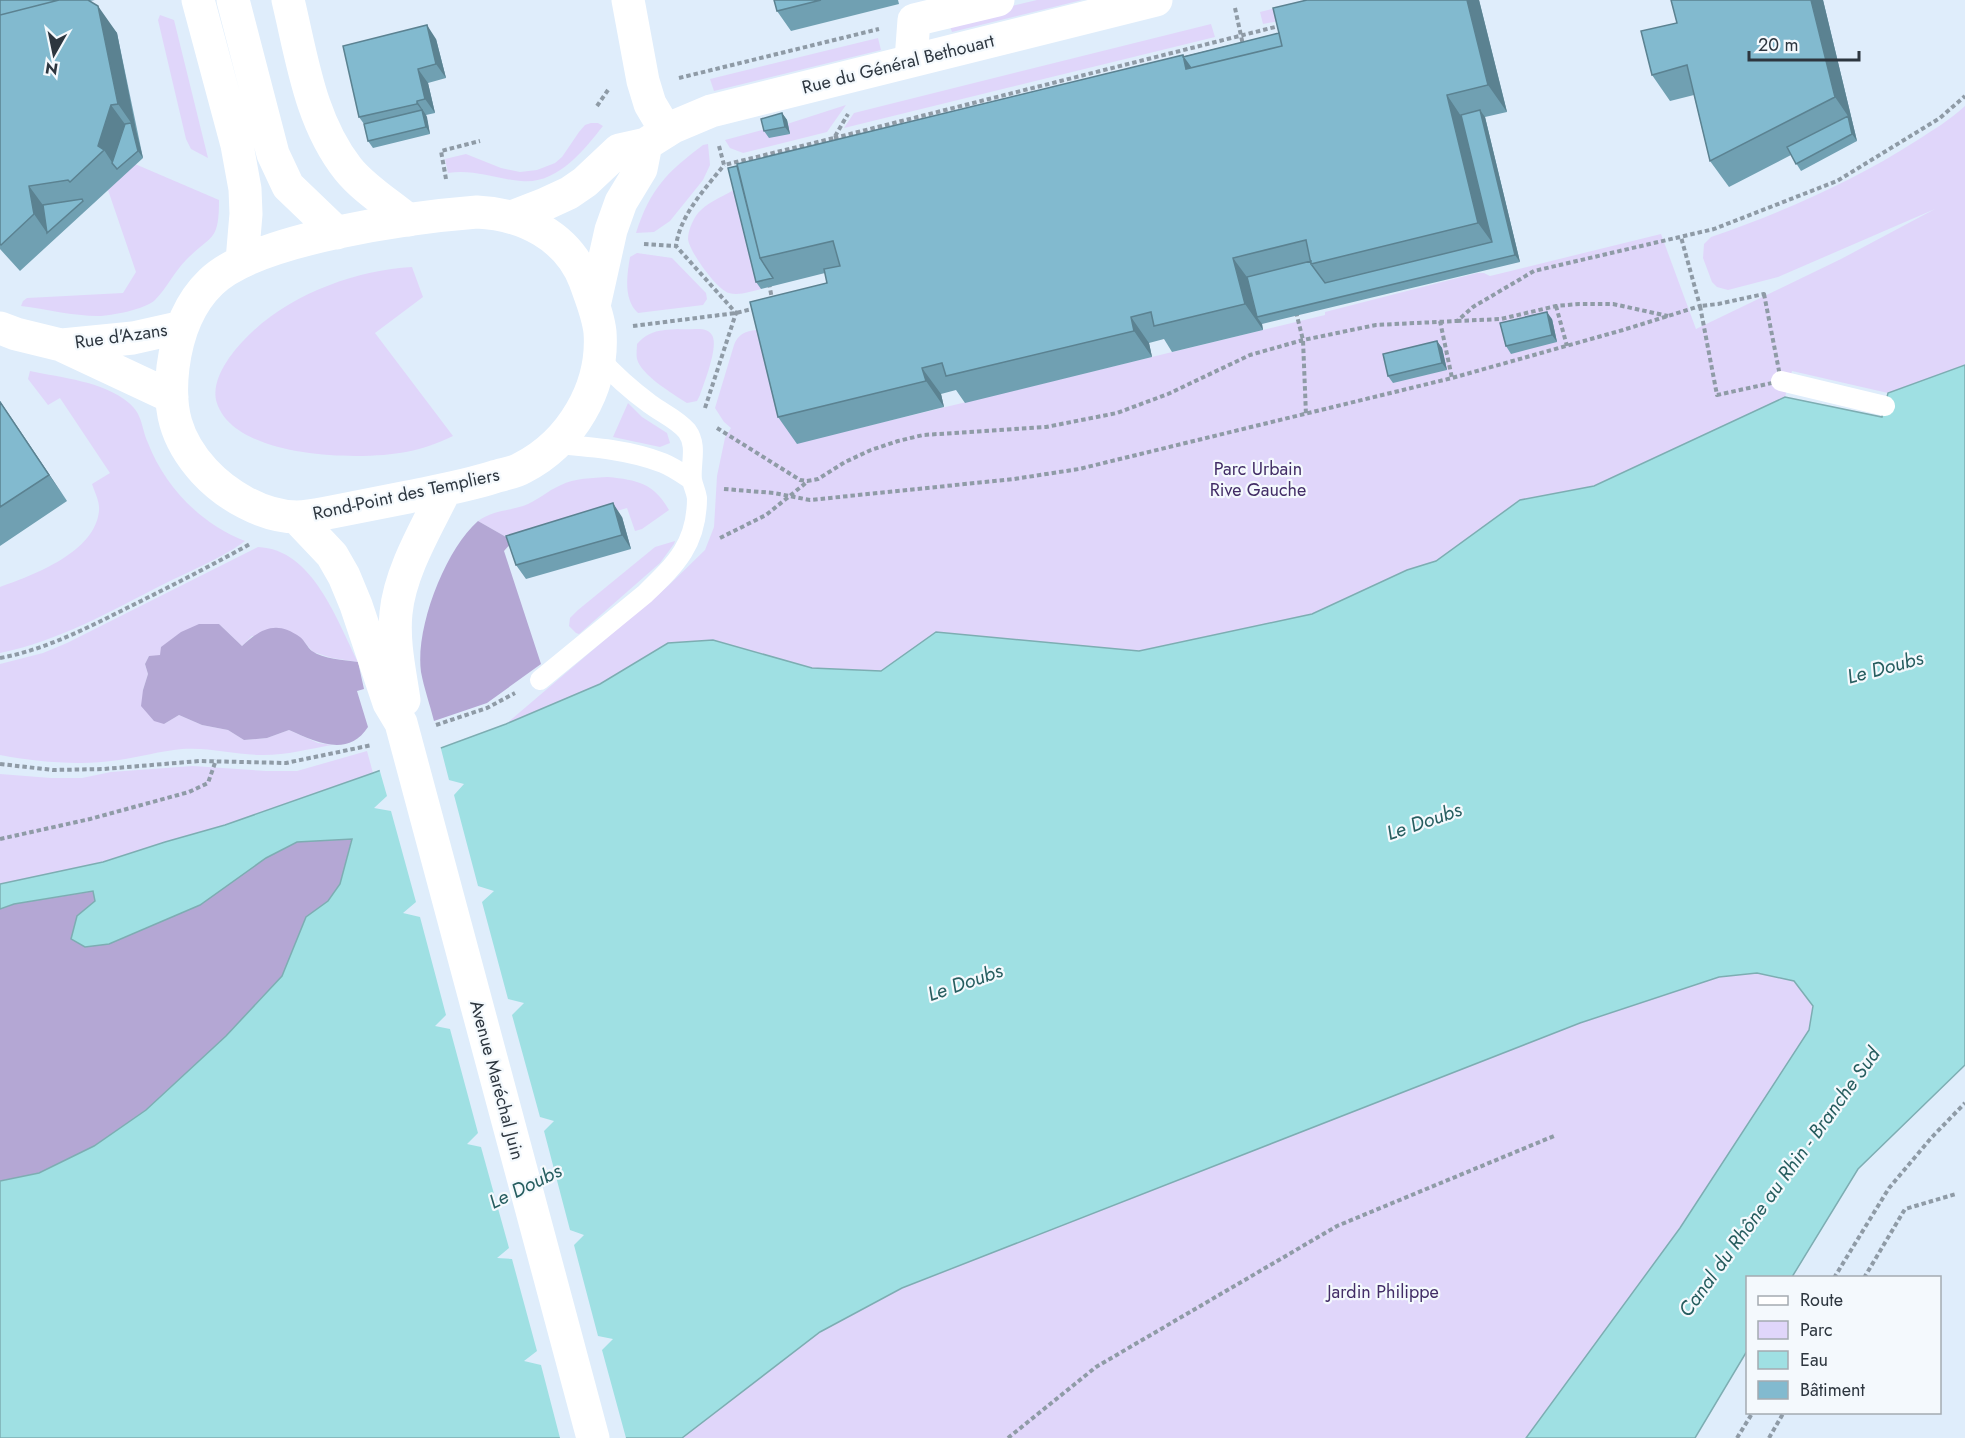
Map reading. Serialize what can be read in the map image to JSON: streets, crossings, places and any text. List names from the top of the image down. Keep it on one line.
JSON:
{"streets":{"main road":["Rue du Général Bethouart","Rue d'Azans","Rond-Point des Templiers","Avenue Maréchal Juin"]},"crossings":[["Rue du Général Bethouart","Rond-Point des Templiers"],["Rue d'Azans","Rond-Point des Templiers"]],"water":["Le Doubs","Canal du Rhône au Rhin - Branche Sud"],"parks":["Parc Urbain Rive Gauche","Jardin Philippe"],"legend":["Route","Parc","Eau","Bâtiment"],"scale_bar":"20 m","north":"bottom"}
